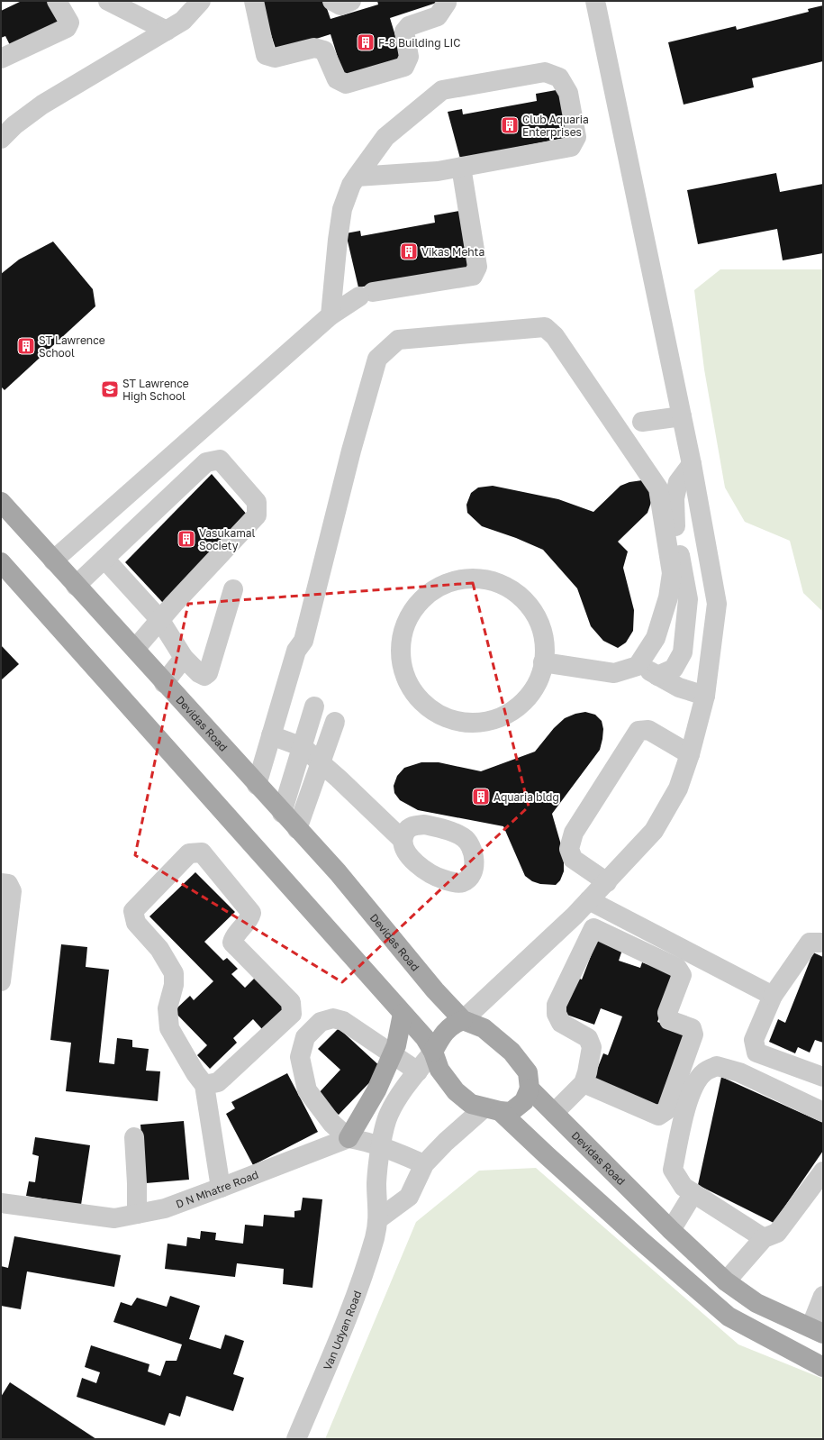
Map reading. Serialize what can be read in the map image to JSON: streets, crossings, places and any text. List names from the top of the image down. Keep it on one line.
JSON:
{"streets":{"main road":["Devidas Road"],"street":["D N Mhatre Road","Van Udyan Road"]},"crossings":[["Devidas Road","Van Udyan Road"]],"places":{"building":["F-8 Building LIC","Club Aquaria Enterprises","Vikas Mehta","ST Lawrence School","Vasukamal Society","Aquaria bldg"],"school or university":["ST Lawrence High School"]}}
